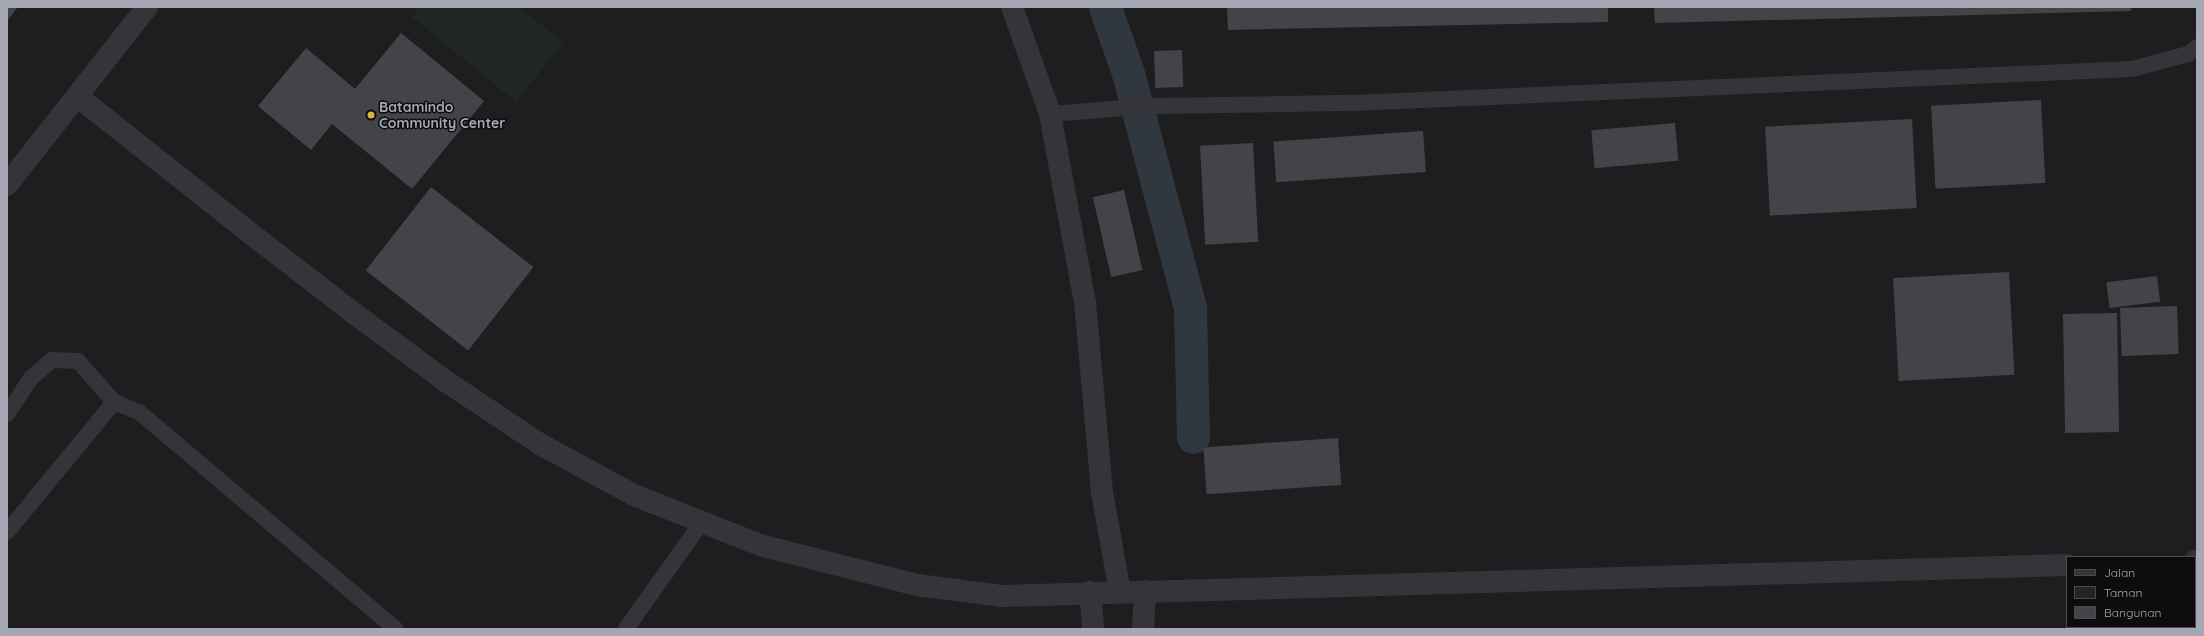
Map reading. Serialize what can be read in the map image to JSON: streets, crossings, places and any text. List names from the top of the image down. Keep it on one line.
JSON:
{"places":["Batamindo Community Center"],"legend":["Jalan","Taman","Bangunan"]}
